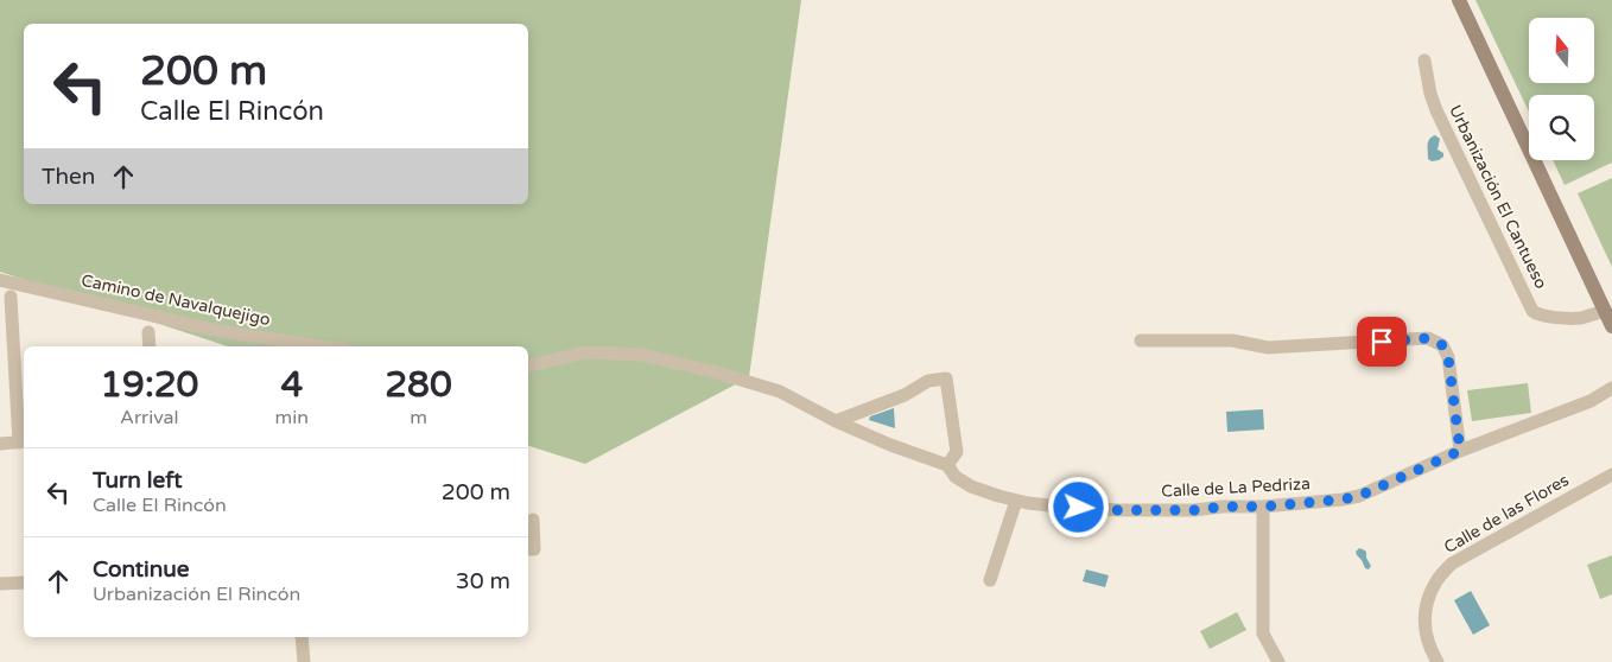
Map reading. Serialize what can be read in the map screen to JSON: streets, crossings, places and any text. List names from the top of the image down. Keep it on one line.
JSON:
{"streets":{"street":["Urbanización El Cantueso","Camino de Navalquejigo","Calle de La Pedriza","Calle de las Flores"]},"north":"top","page":{"turn":["200 m","Calle El Rincón"],"then":"Then","eta":["19:20","Arrival","4","min","280","m"],"list":[{"name":"Turn left","note":"Calle El Rincón","value":"200 m"},{"name":"Continue","note":"Urbanización El Rincón","value":"30 m"}]}}
